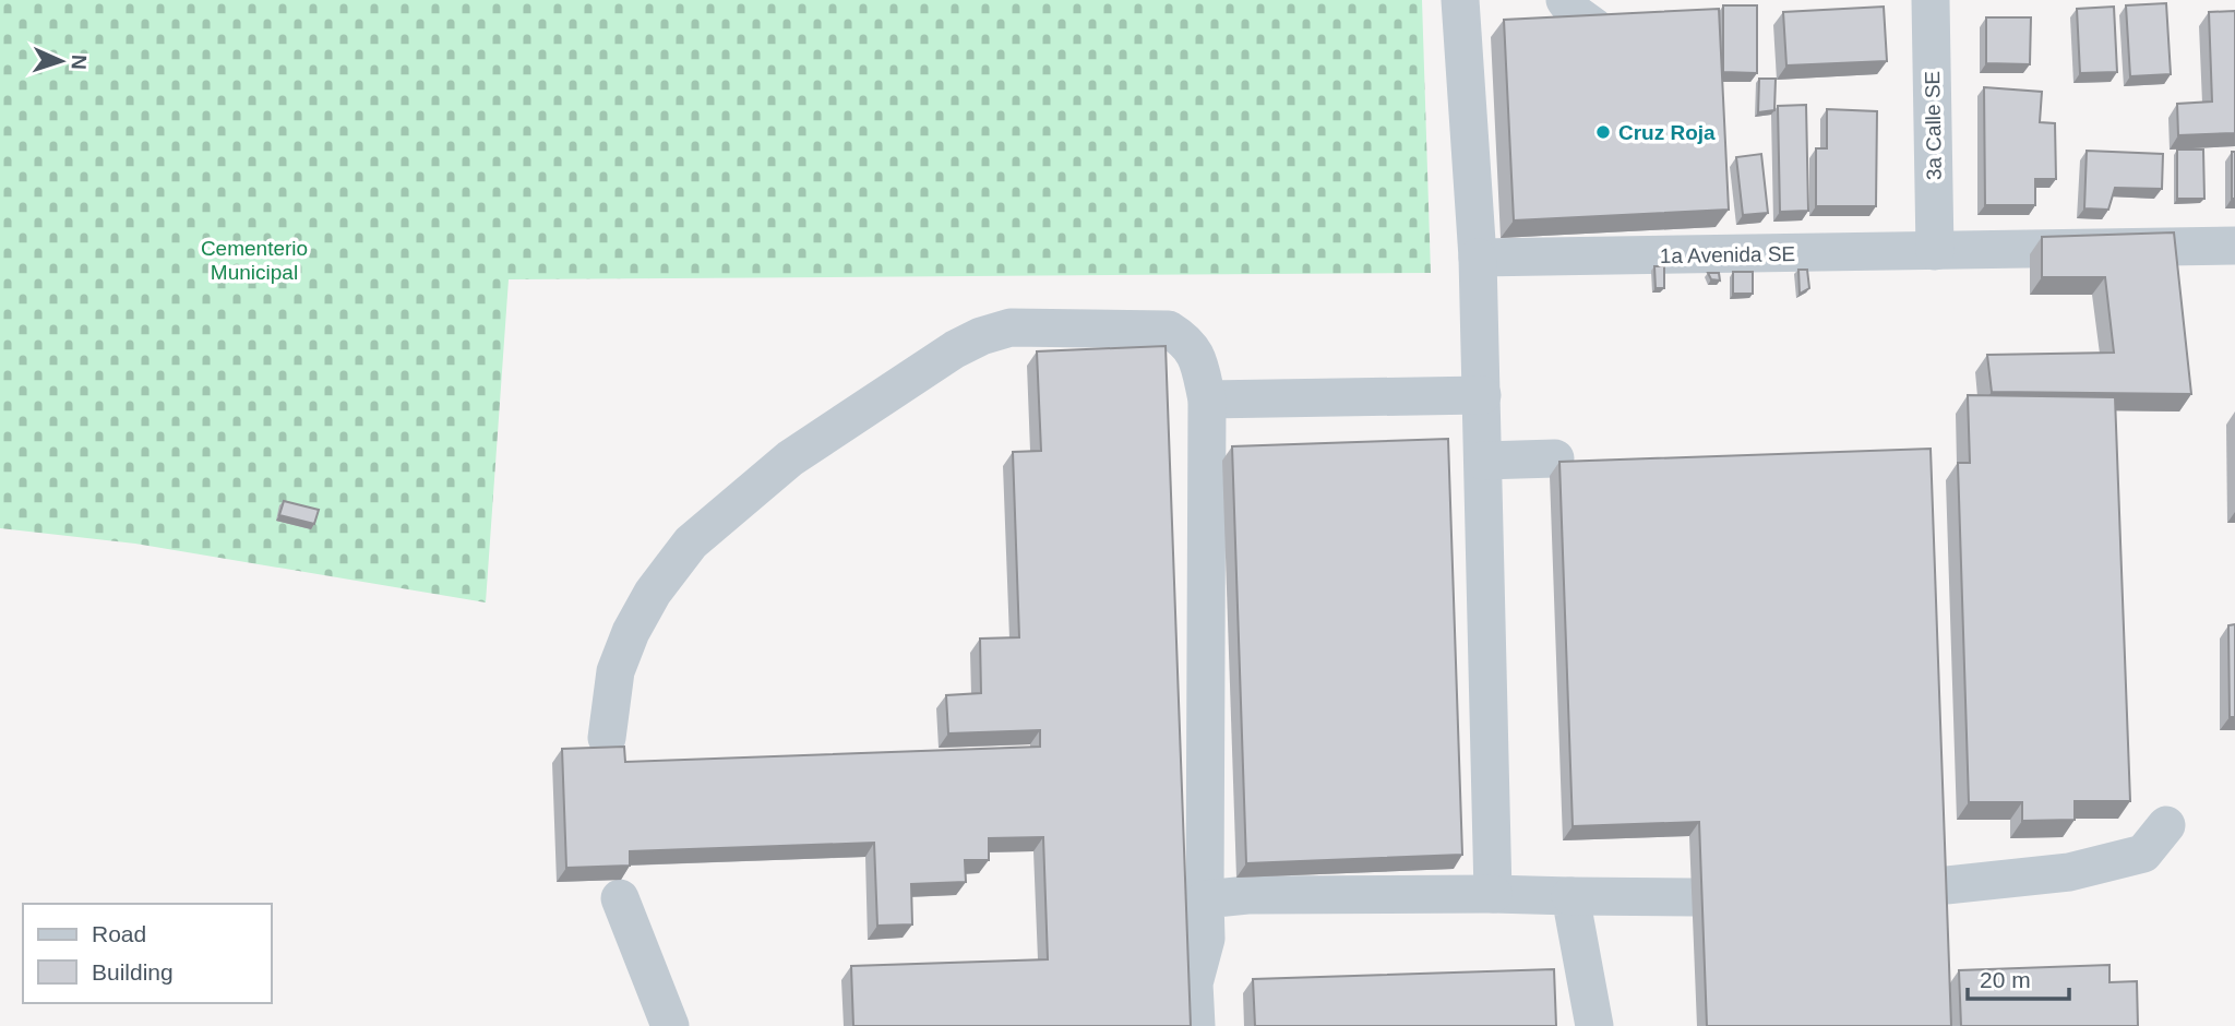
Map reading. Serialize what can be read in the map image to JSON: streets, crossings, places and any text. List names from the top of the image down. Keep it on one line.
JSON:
{"streets":{"street":["3a Calle SE","1a Avenida SE"]},"crossings":[["3a Calle SE","1a Avenida SE"]],"parks":["Cementerio Municipal"],"places":["Cruz Roja"],"legend":["Road","Building"],"scale_bar":"20 m","north":"right"}
